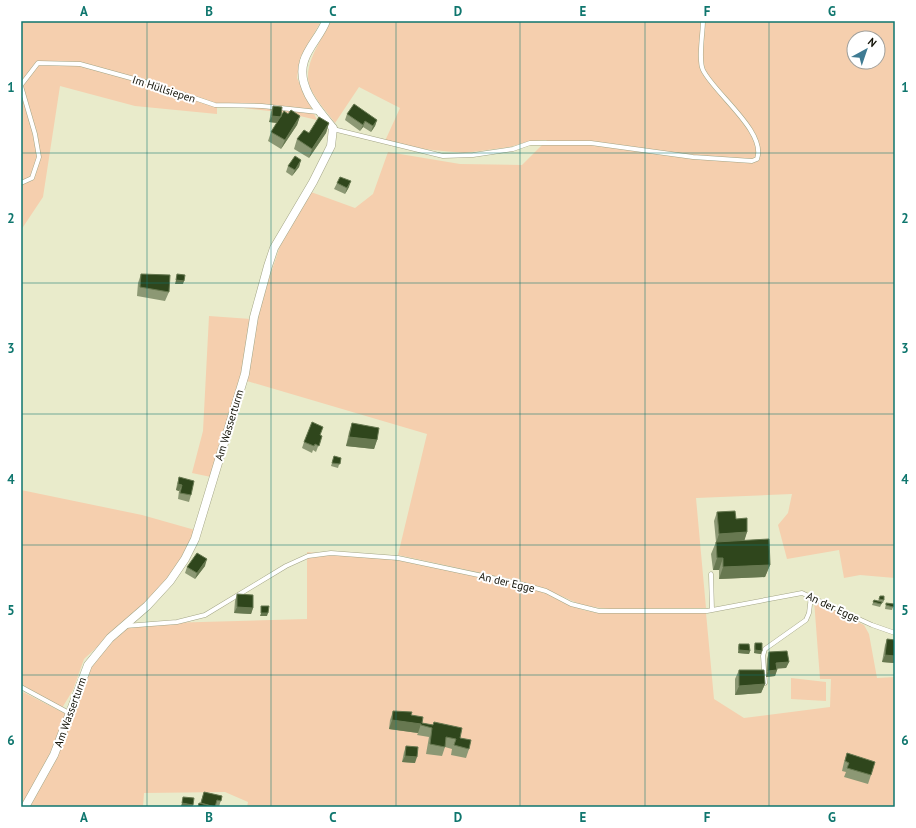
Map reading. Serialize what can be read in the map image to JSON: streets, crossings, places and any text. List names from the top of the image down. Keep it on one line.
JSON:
{"streets":{"street":["Am Wasserturm"],"lane":["Im Hüllsiepen","An der Egge"]},"crossings":[["Am Wasserturm","An der Egge"]],"north":"top right","grid":{"columns":["A","B","C","D","E","F","G"],"rows":["1","2","3","4","5","6"]}}
